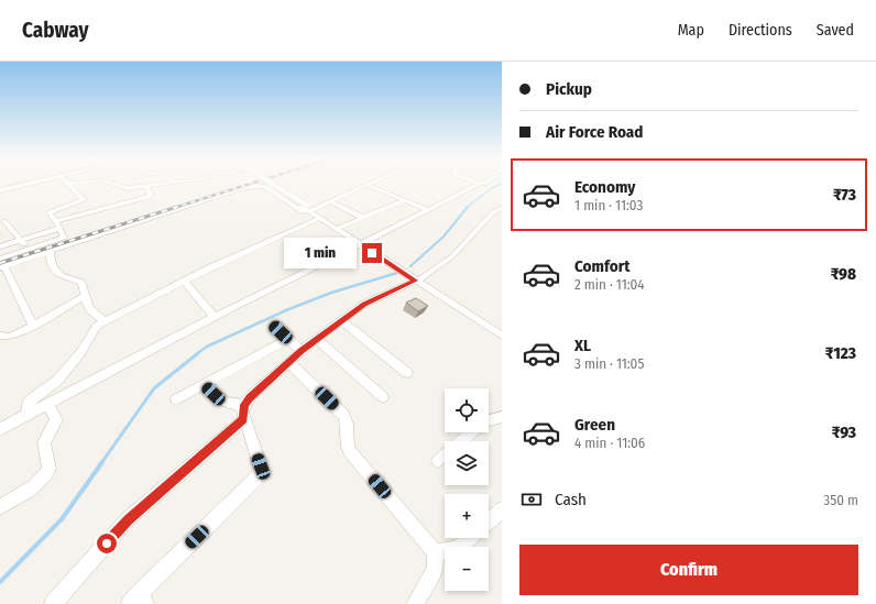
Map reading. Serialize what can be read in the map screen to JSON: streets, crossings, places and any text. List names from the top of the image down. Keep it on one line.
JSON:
{"page":{"header":"Cabway","nav":["Map","Directions","Saved"],"banner":["Pickup","Air Force Road"],"list":[{"name":"Economy","note":"1 min · 11:03","value":"₹73"},{"name":"Comfort","note":"2 min · 11:04","value":"₹98"},{"name":"XL","note":"3 min · 11:05","value":"₹123"},{"name":"Green","note":"4 min · 11:06","value":"₹93"}],"bubble":"1 min","map_buttons":["+","−"],"pay":["Cash","350 m"],"buttons":"Confirm"}}
